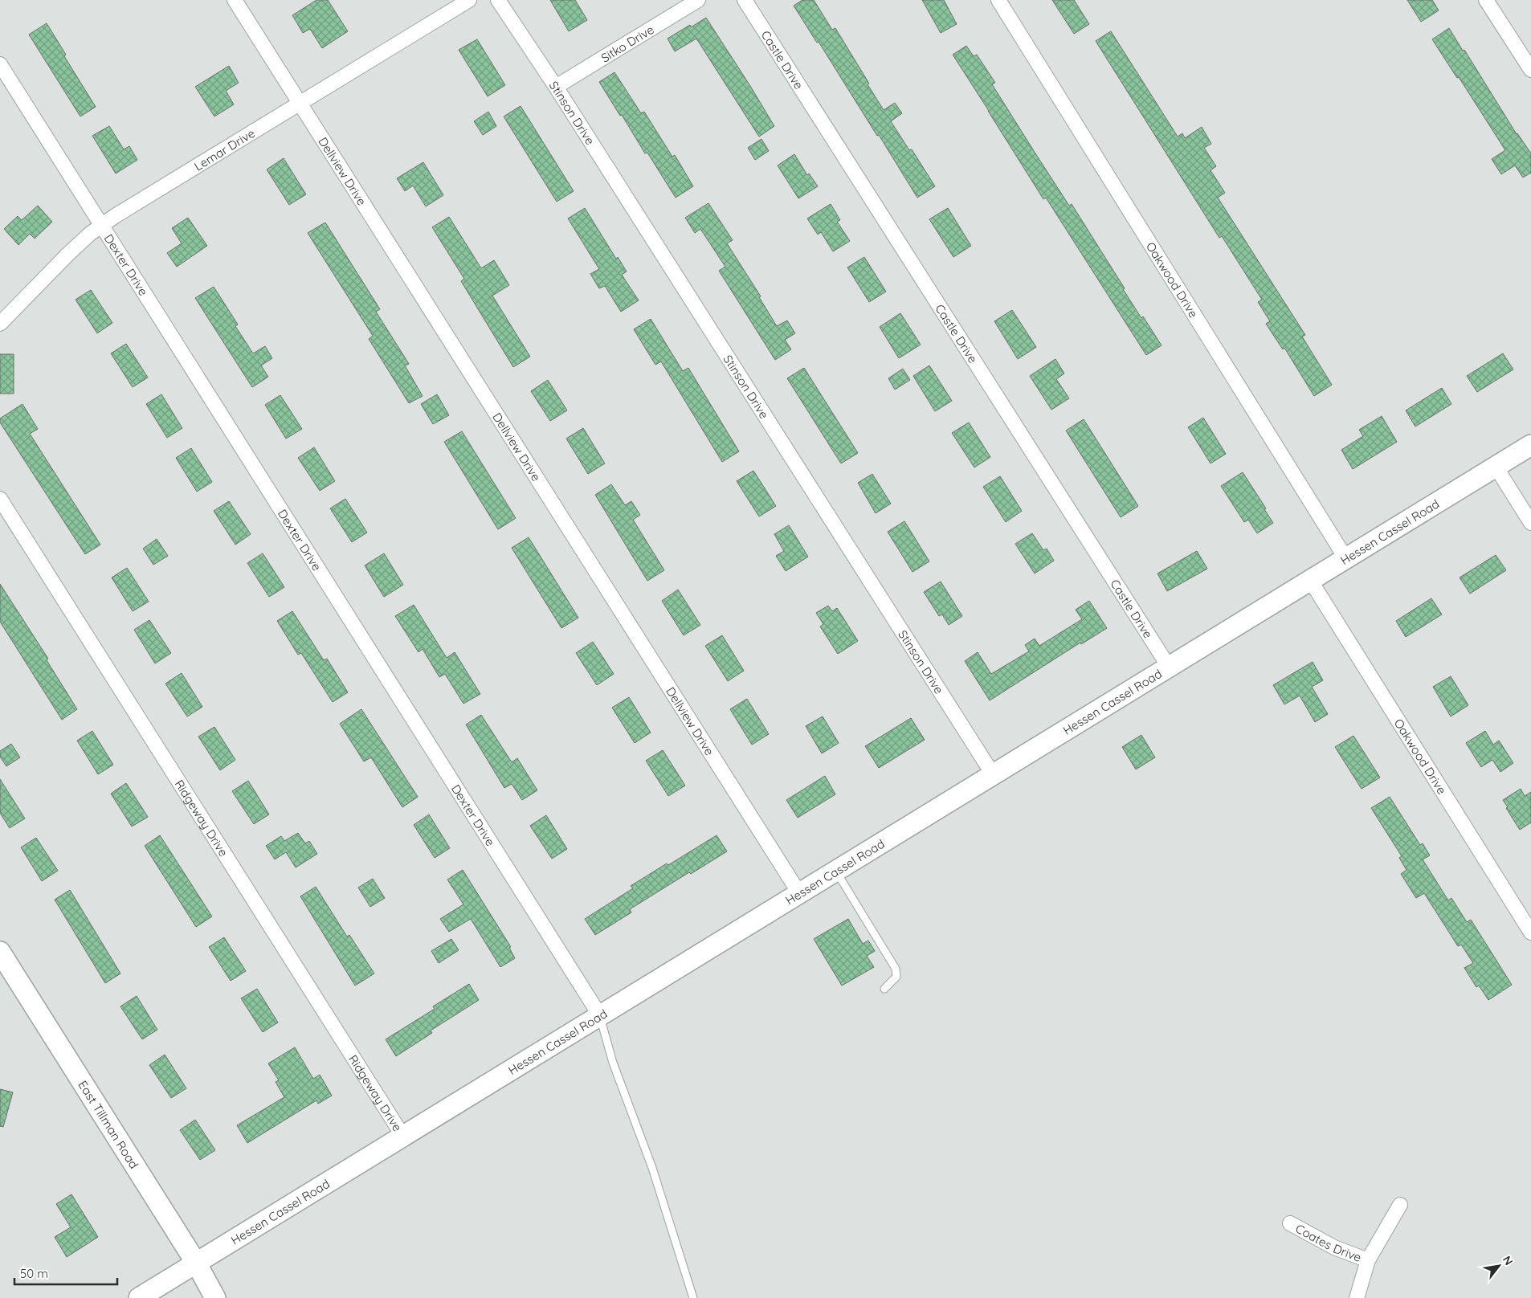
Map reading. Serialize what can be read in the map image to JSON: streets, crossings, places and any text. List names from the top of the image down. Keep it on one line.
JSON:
{"streets":{"main road":["Hessen Cassel Road","East Tillman Road"],"street":["Sitko Drive","Castle Drive","Stinson Drive","Lemar Drive","Dellview Drive","Dexter Drive","Oakwood Drive","Ridgeway Drive","Coates Drive"]},"crossings":[["Sitko Drive","Stinson Drive"],["Castle Drive","Hessen Cassel Road"],["Stinson Drive","Hessen Cassel Road"],["Lemar Drive","Dellview Drive"],["Lemar Drive","Dexter Drive"],["Dellview Drive","Hessen Cassel Road"],["Dexter Drive","Hessen Cassel Road"],["Oakwood Drive","Hessen Cassel Road"],["Hessen Cassel Road","Ridgeway Drive"],["Hessen Cassel Road","East Tillman Road"]],"scale_bar":"50 m","north":"top right"}
